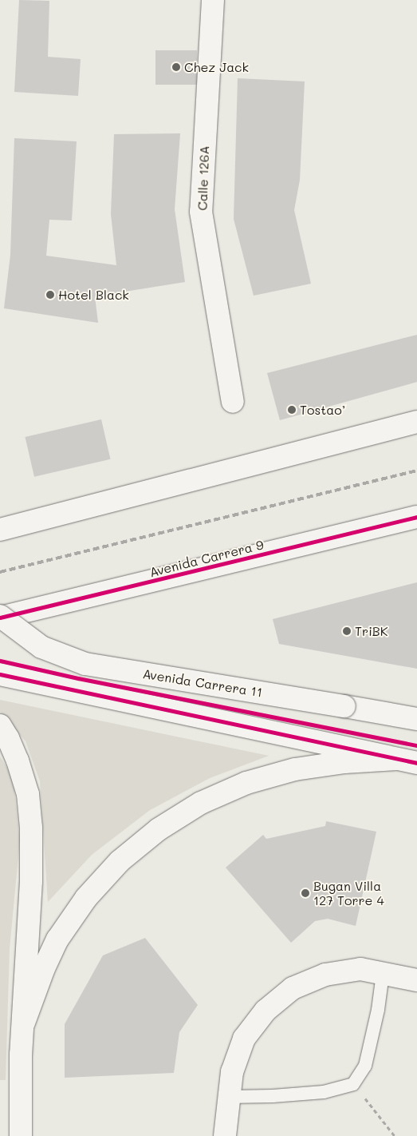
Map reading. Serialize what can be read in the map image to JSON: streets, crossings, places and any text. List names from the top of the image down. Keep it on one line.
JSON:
{"streets":{"main road":["Calle 126A","Avenida Carrera 9","Avenida Carrera 11"]},"crossings":[["Avenida Carrera 9","Avenida Carrera 11"]],"places":["Chez Jack","Hotel Black","Tostao’","TriBK","Bugan Villa 127 Torre 4"]}
